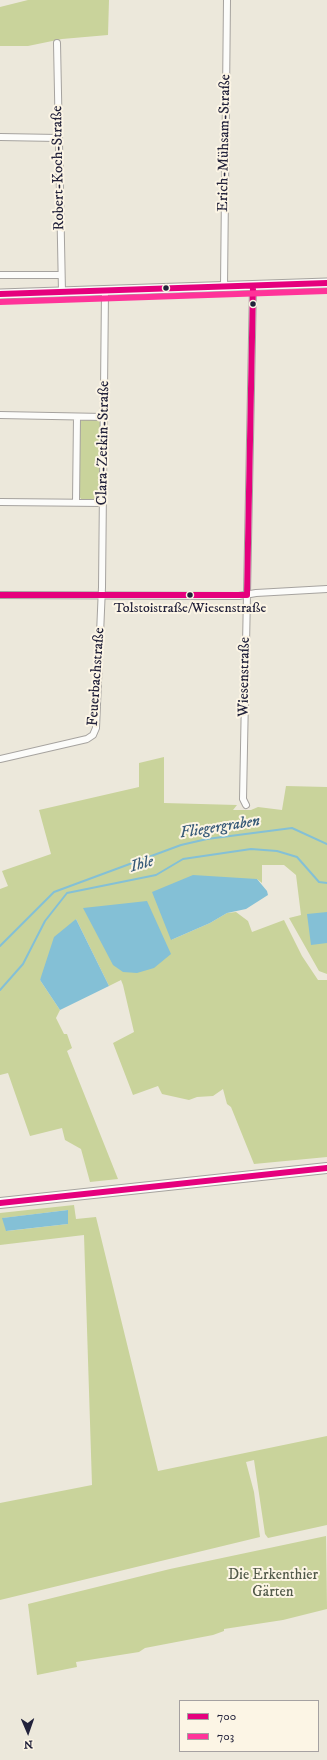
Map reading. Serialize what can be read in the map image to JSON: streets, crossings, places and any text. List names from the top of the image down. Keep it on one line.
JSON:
{"streets":{"street":["Erich-Mühsam-Straße","Robert-Koch-Straße","Clara-Zetkin-Straße","Feuerbachstraße","Wiesenstraße"]},"crossings":[["Clara-Zetkin-Straße","Feuerbachstraße"]],"water":["Fliegergraben","Ihle"],"parks":["Die Erkenthier Gärten"],"places":["Tolstoistraße/Wiesenstraße"],"lines":["transit line 700","transit line 703"],"legend":["700","703"],"north":"bottom"}
